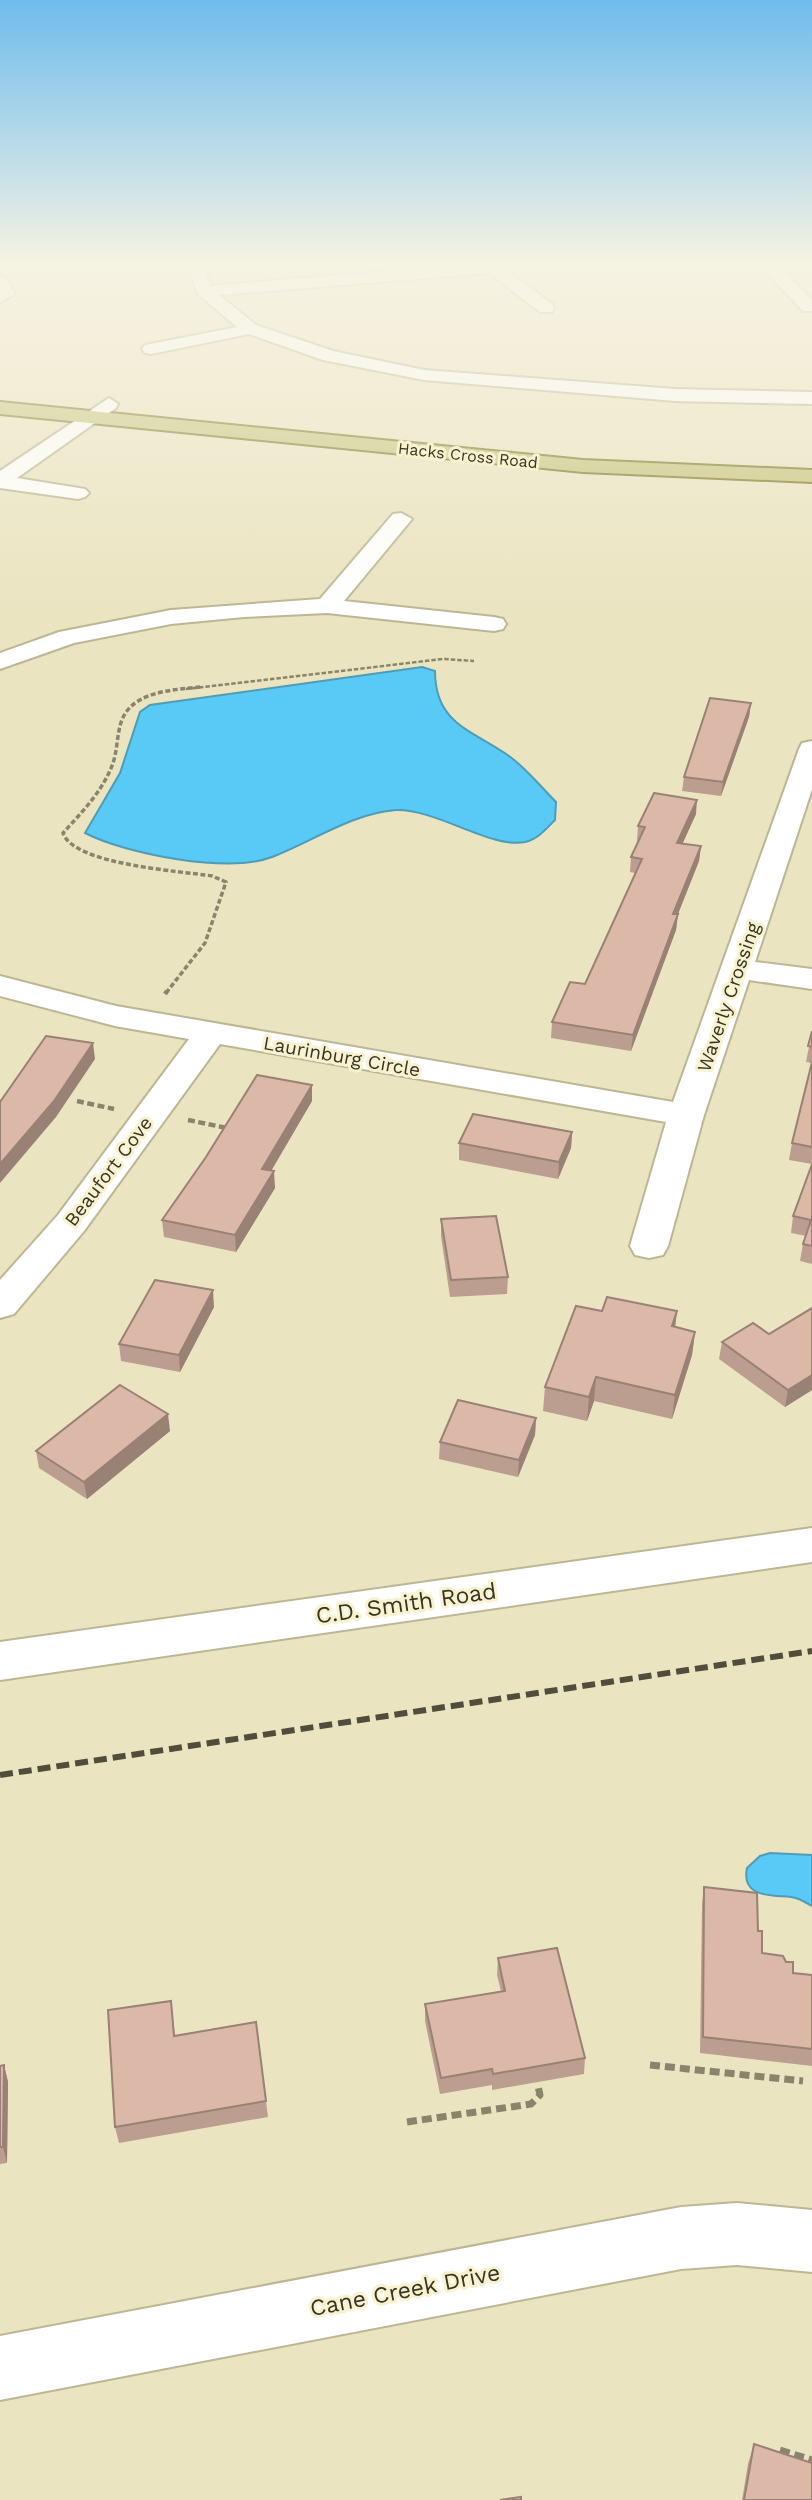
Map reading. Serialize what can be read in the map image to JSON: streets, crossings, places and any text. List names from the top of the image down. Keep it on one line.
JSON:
{"streets":{"main road":["Hacks Cross Road"],"street":["Waverly Crossing","Laurinburg Circle","Beaufort Cove","C.D. Smith Road","Cane Creek Drive"]},"crossings":[["Waverly Crossing","Laurinburg Circle"],["Laurinburg Circle","Beaufort Cove"]]}
